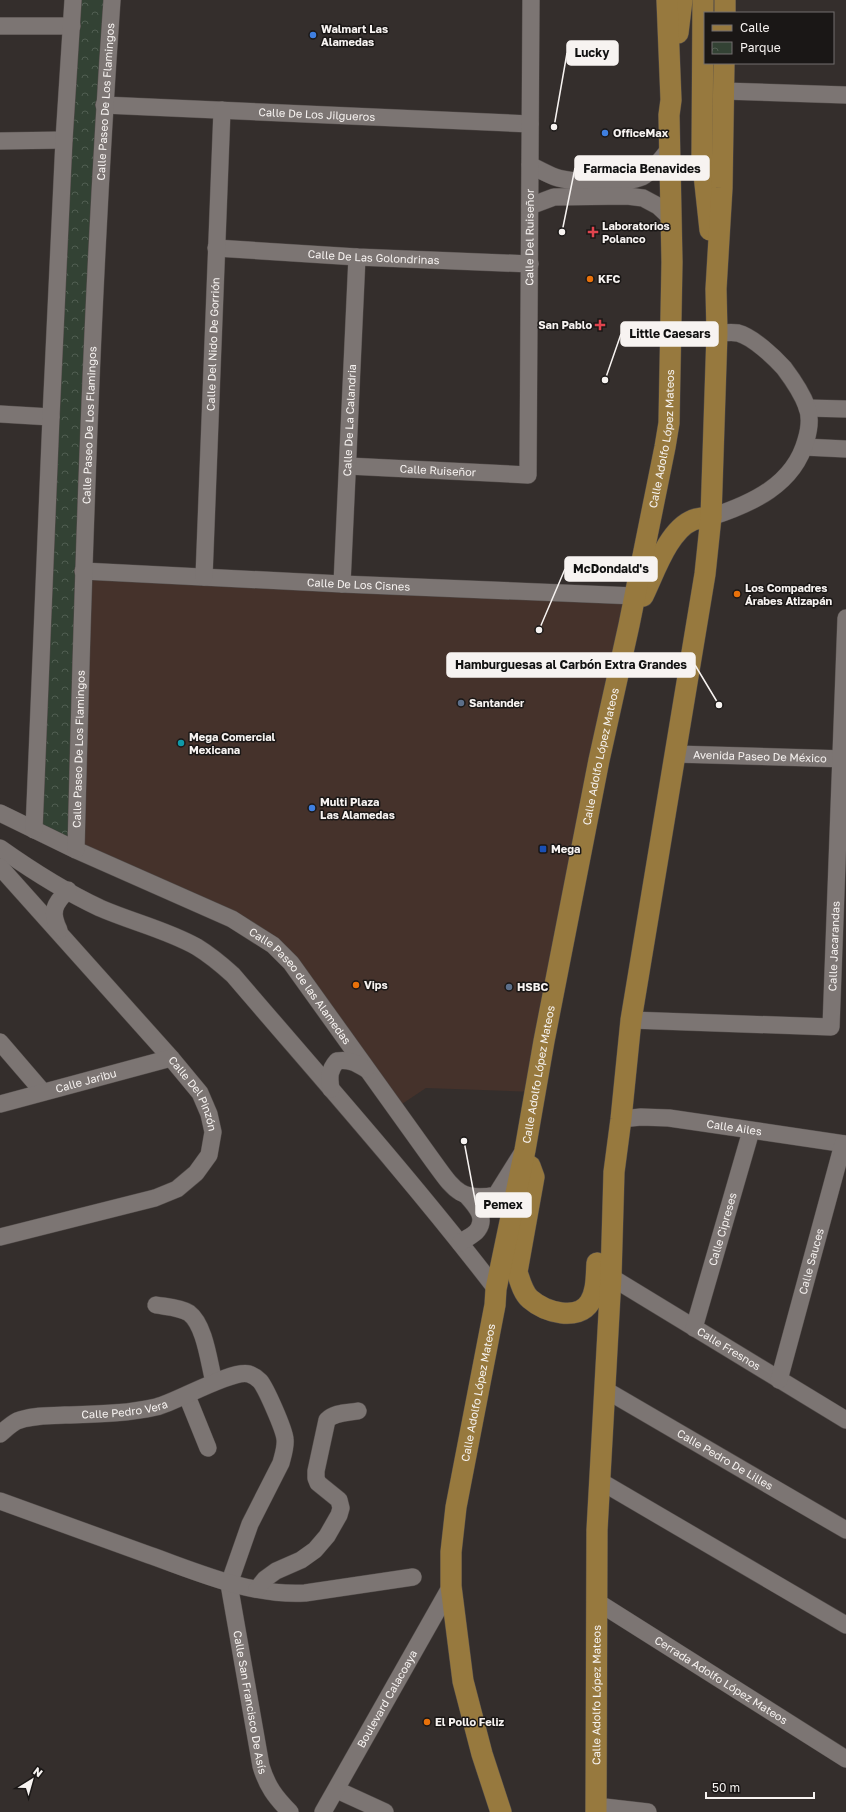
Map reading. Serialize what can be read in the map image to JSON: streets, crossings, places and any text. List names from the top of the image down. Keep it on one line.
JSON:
{"streets":{"main road":["Calle Adolfo López Mateos"],"street":["Calle Paseo De Los Flamingos","Calle De Los Jilgueros","Calle Del Ruiseñor","Calle De Las Golondrinas","Calle Del Nido De Gorrión","Calle De La Calandria","Calle Ruiseñor","Calle De Los Cisnes","Avenida Paseo De México","Calle Jacarandas","Calle Paseo de las Alamedas","Calle Jaribu","Calle Del Pinzón","Calle Ailes","Calle Cipreses","Calle Sauces","Calle Fresnos","Calle Pedro Vera","Calle Pedro De Lilles","Cerrada Adolfo López Mateos","Boulevard Calacoaya","Calle San Francisco De Asís"]},"crossings":[["Calle Paseo De Los Flamingos","Calle De Los Jilgueros"],["Calle Paseo De Los Flamingos","Calle De Los Cisnes"],["Calle Paseo De Los Flamingos","Calle Paseo de las Alamedas"],["Calle De Los Jilgueros","Calle Del Ruiseñor"],["Calle De Los Jilgueros","Calle Del Nido De Gorrión"],["Calle Del Ruiseñor","Calle De Las Golondrinas"],["Calle Del Ruiseñor","Calle Ruiseñor"],["Calle De Las Golondrinas","Calle Del Nido De Gorrión"],["Calle De Las Golondrinas","Calle De La Calandria"],["Calle Del Nido De Gorrión","Calle De Los Cisnes"],["Calle De La Calandria","Calle Ruiseñor"],["Calle De La Calandria","Calle De Los Cisnes"],["Calle Adolfo López Mateos","Calle De Los Cisnes"],["Calle Adolfo López Mateos","Avenida Paseo De México"],["Calle Adolfo López Mateos","Calle Jacarandas"],["Calle Adolfo López Mateos","Calle Ailes"],["Calle Adolfo López Mateos","Calle Fresnos"],["Calle Adolfo López Mateos","Calle Pedro De Lilles"],["Calle Adolfo López Mateos","Cerrada Adolfo López Mateos"],["Calle Adolfo López Mateos","Boulevard Calacoaya"],["Avenida Paseo De México","Calle Jacarandas"],["Calle Jaribu","Calle Del Pinzón"],["Calle Ailes","Calle Cipreses"],["Calle Ailes","Calle Sauces"],["Calle Cipreses","Calle Fresnos"],["Calle Sauces","Calle Fresnos"],["Calle Pedro Vera","Calle San Francisco De Asís"]],"places":{"other":["Walmart Las Alamedas","Lucky","OfficeMax","Farmacia Benavides","KFC","Little Caesars","Los Compadres Árabes Atizapán","McDondald's","Santander","Hamburguesas al Carbón Extra Grandes","Mega Comercial Mexicana","Multi Plaza Las Alamedas","Vips","HSBC","Pemex","El Pollo Feliz"],"health":["Laboratorios Polanco","San Pablo"],"transit":["Mega"]},"legend":["Calle","Parque"],"scale_bar":"50 m","north":"top right"}
